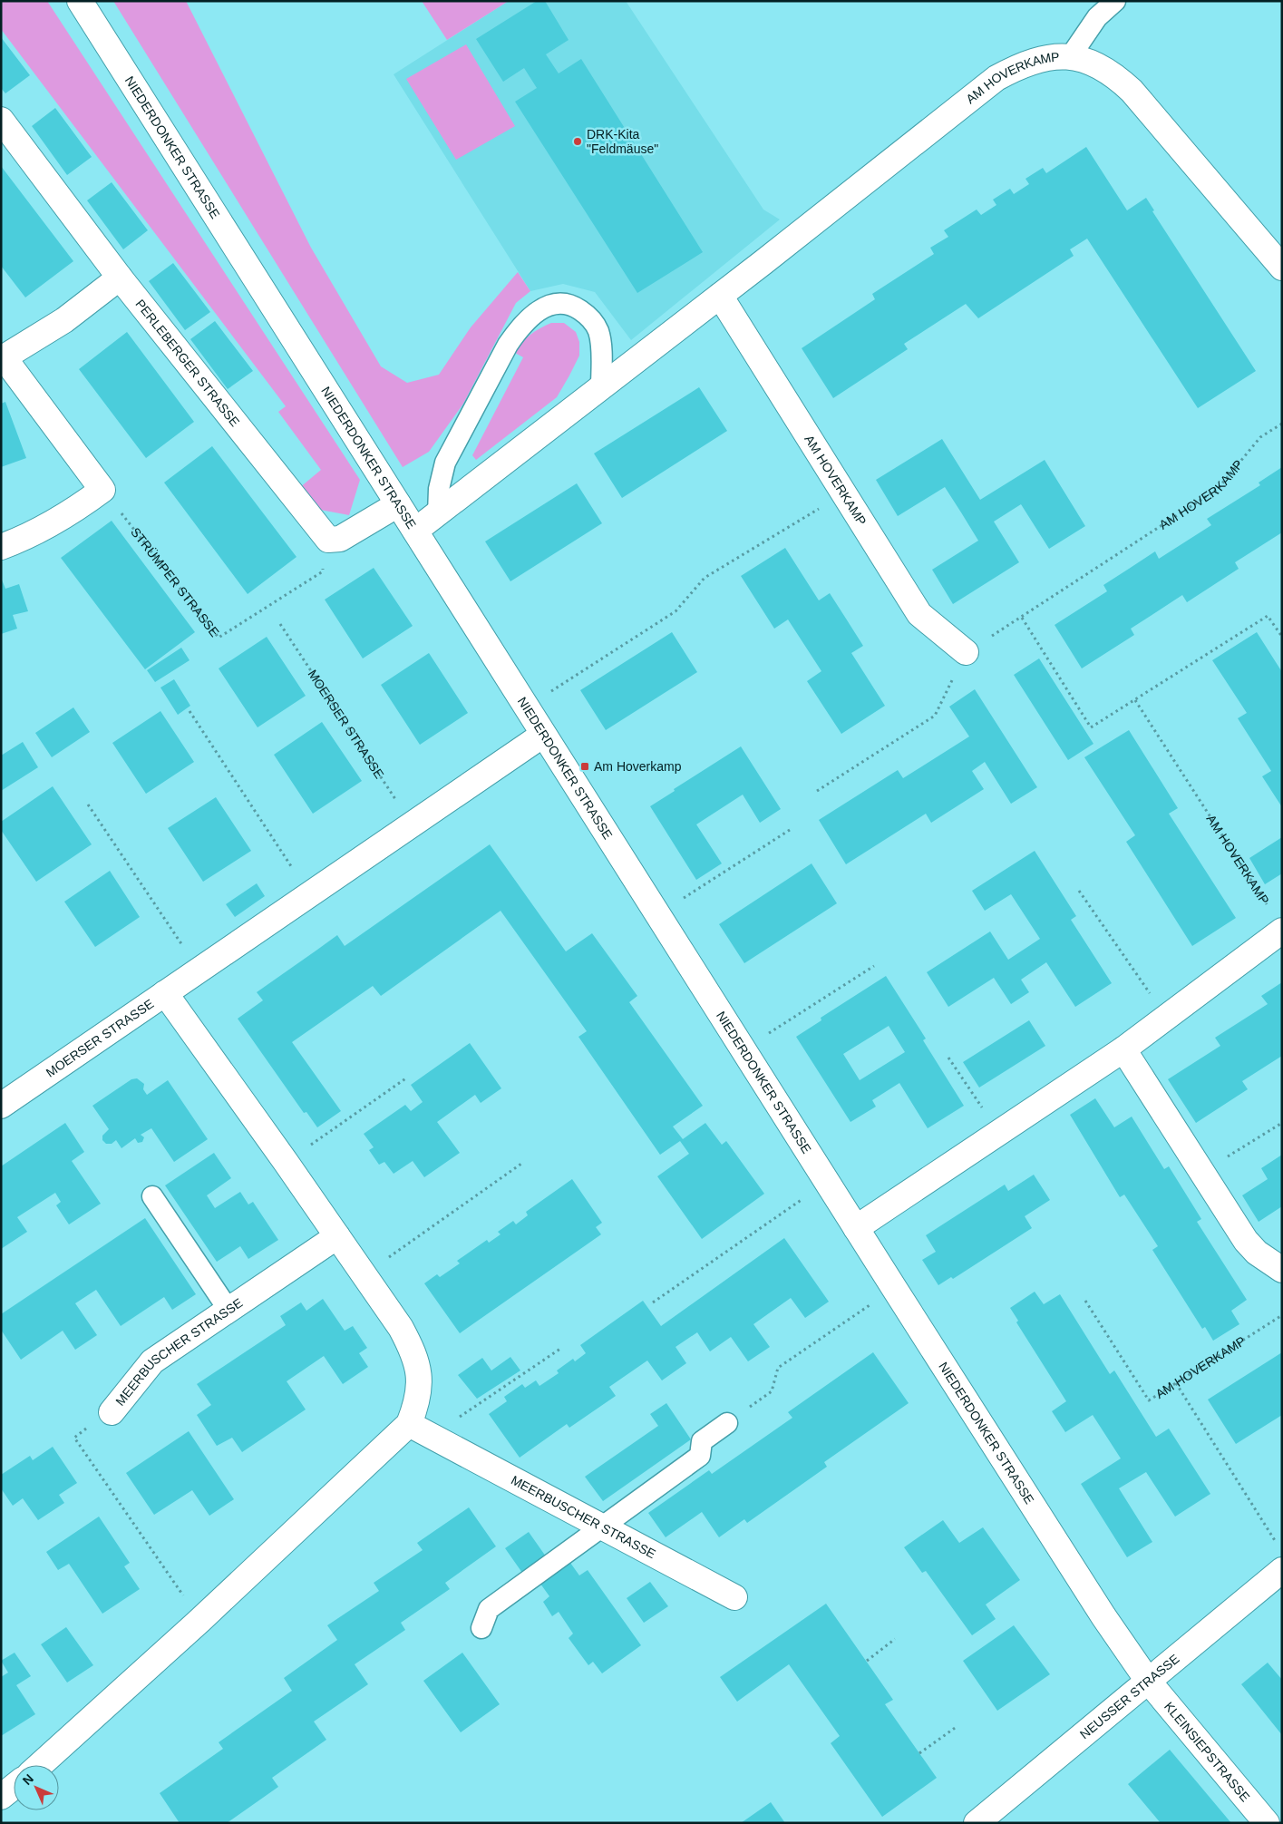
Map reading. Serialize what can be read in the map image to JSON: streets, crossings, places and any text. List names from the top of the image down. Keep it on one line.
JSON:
{"streets":{"street":["AM HOVERKAMP","NIEDERDONKER STRASSE","PERLEBERGER STRASSE","MOERSER STRASSE","MEERBUSCHER STRASSE","NEUSSER STRASSE","KLEINSIEPSTRASSE"],"path":["STRÜMPER STRASSE"]},"crossings":[["AM HOVERKAMP","NIEDERDONKER STRASSE"],["NIEDERDONKER STRASSE","MOERSER STRASSE"],["NIEDERDONKER STRASSE","NEUSSER STRASSE"],["NIEDERDONKER STRASSE","KLEINSIEPSTRASSE"],["PERLEBERGER STRASSE","STRÜMPER STRASSE"],["NEUSSER STRASSE","KLEINSIEPSTRASSE"]],"places":{"other":["DRK-Kita \"Feldmäuse\""],"transit":["Am Hoverkamp"]},"north":"top left"}
